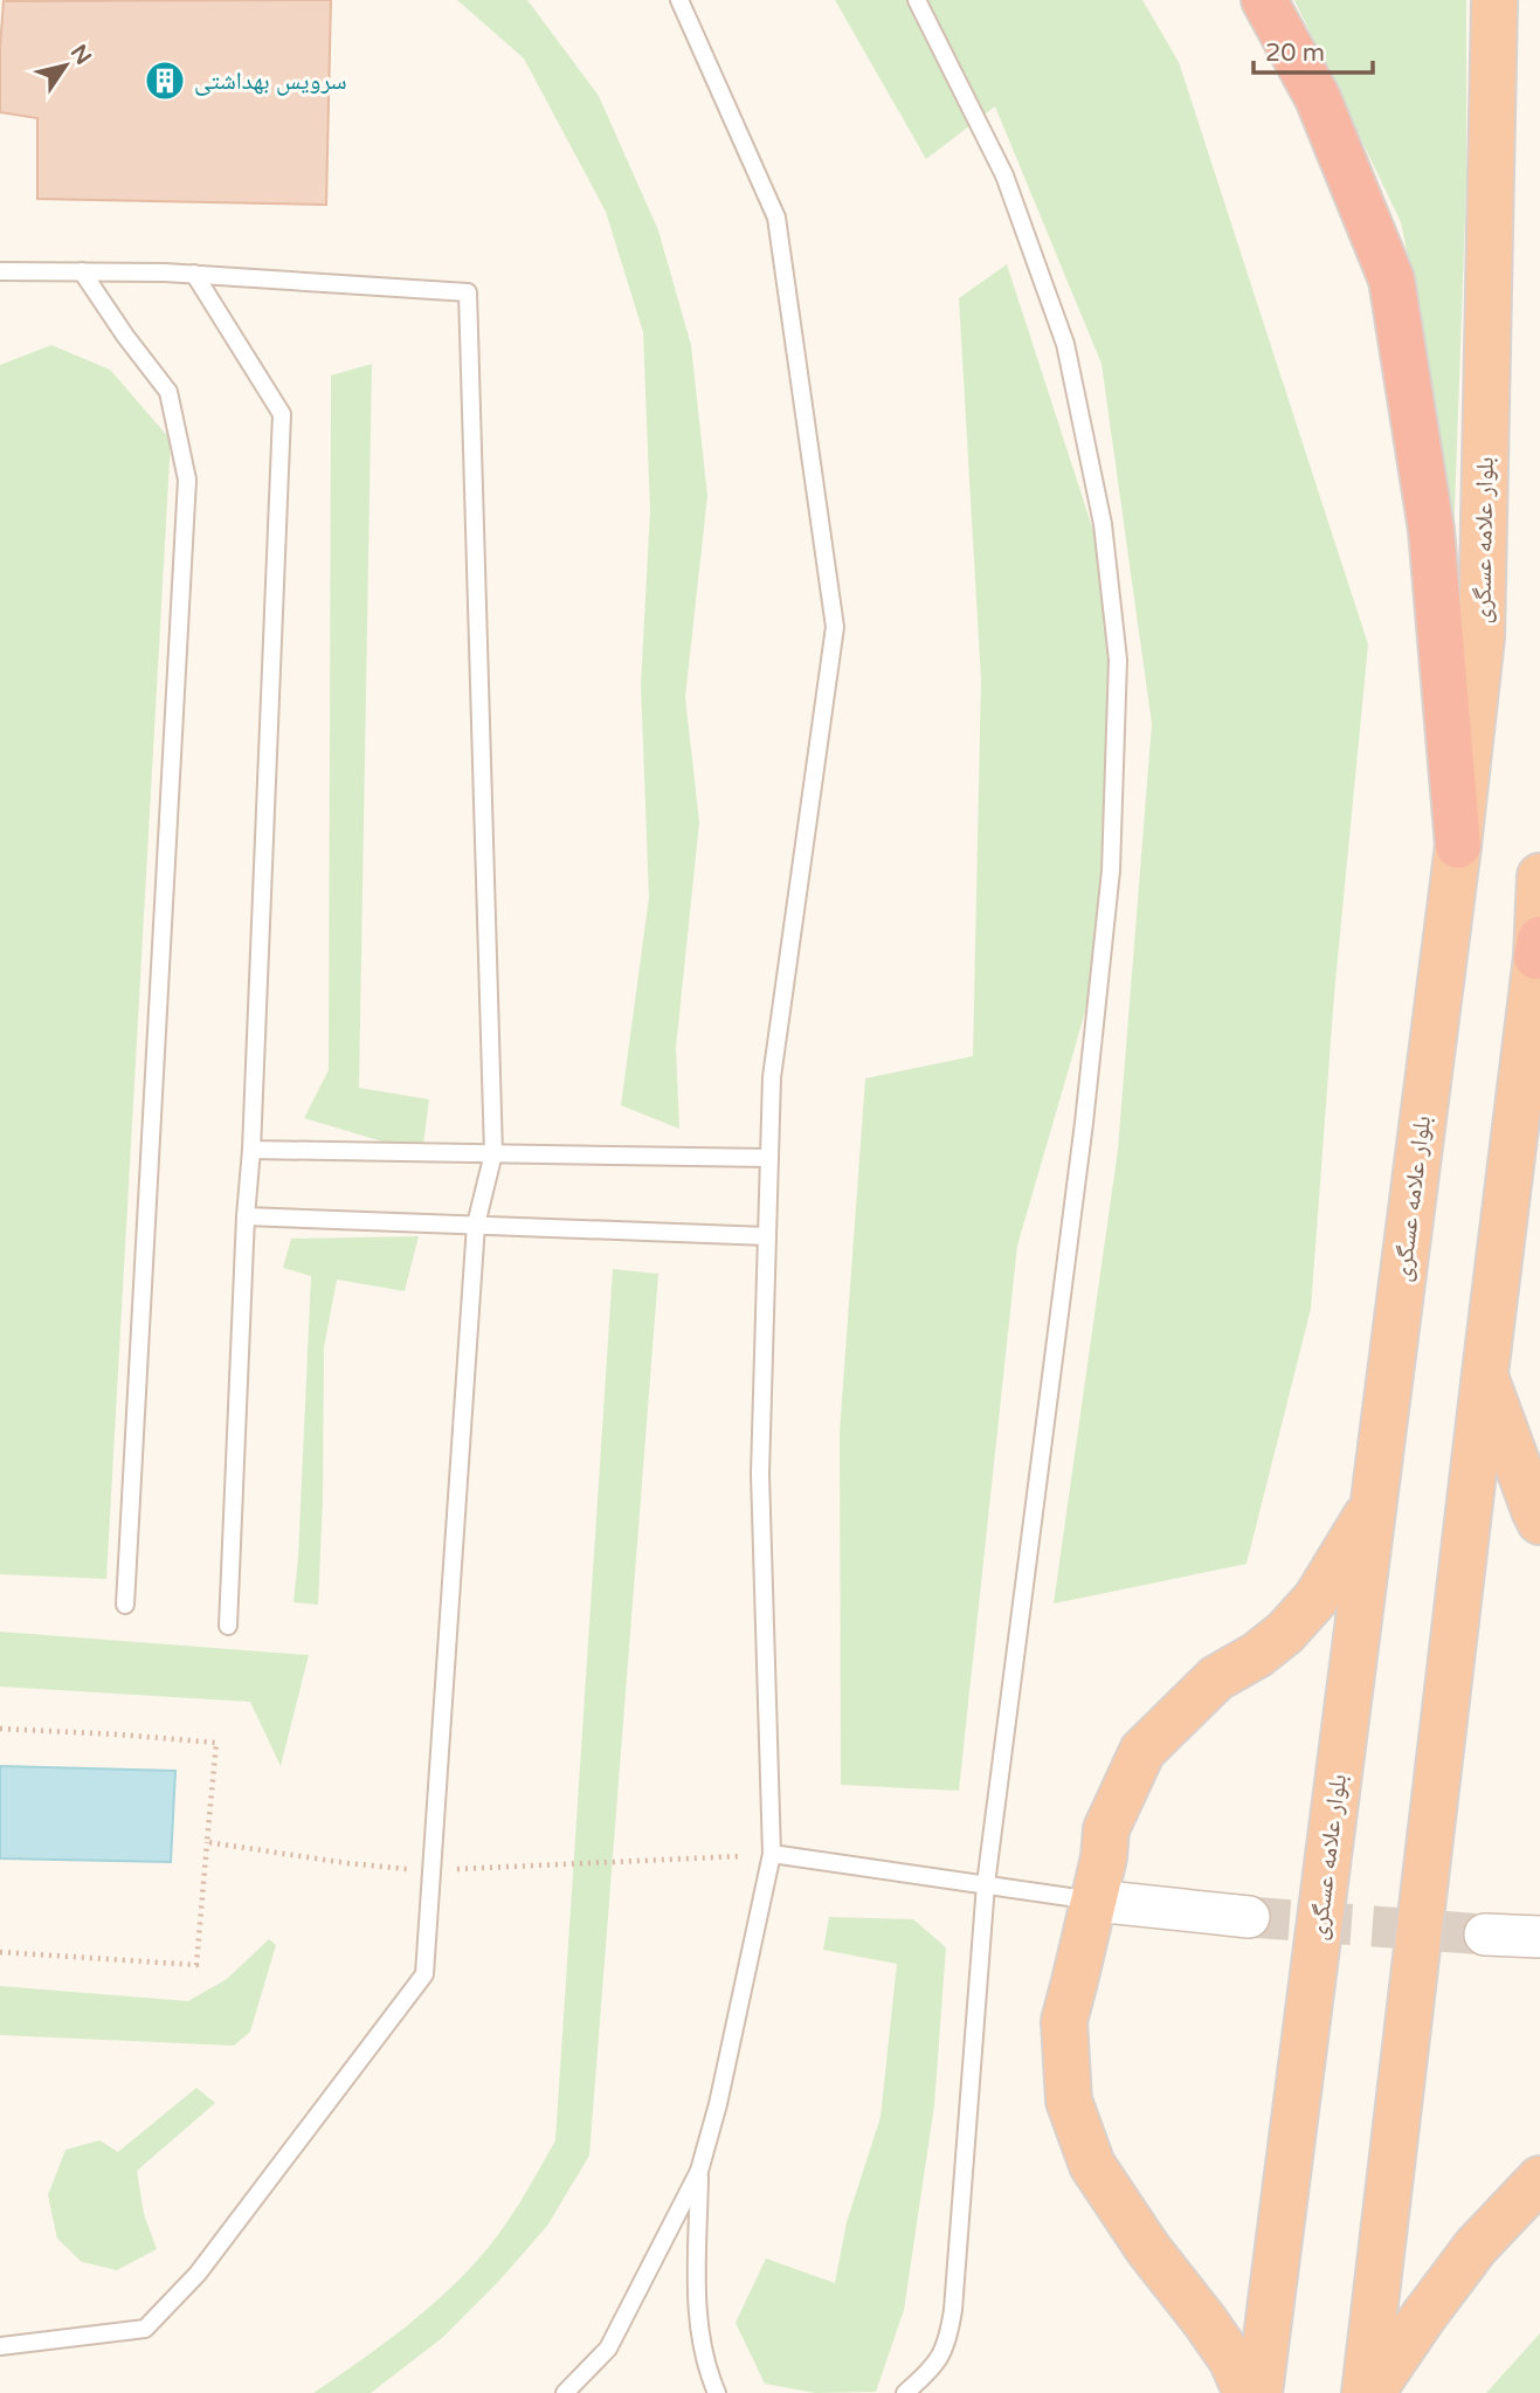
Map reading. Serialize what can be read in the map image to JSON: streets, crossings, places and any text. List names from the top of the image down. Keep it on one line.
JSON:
{"streets":{"highway":["بلوار علامه عسگری"]},"places":{"building":["سرویس بهداشتی"]},"scale_bar":"20 m","north":"top right"}
